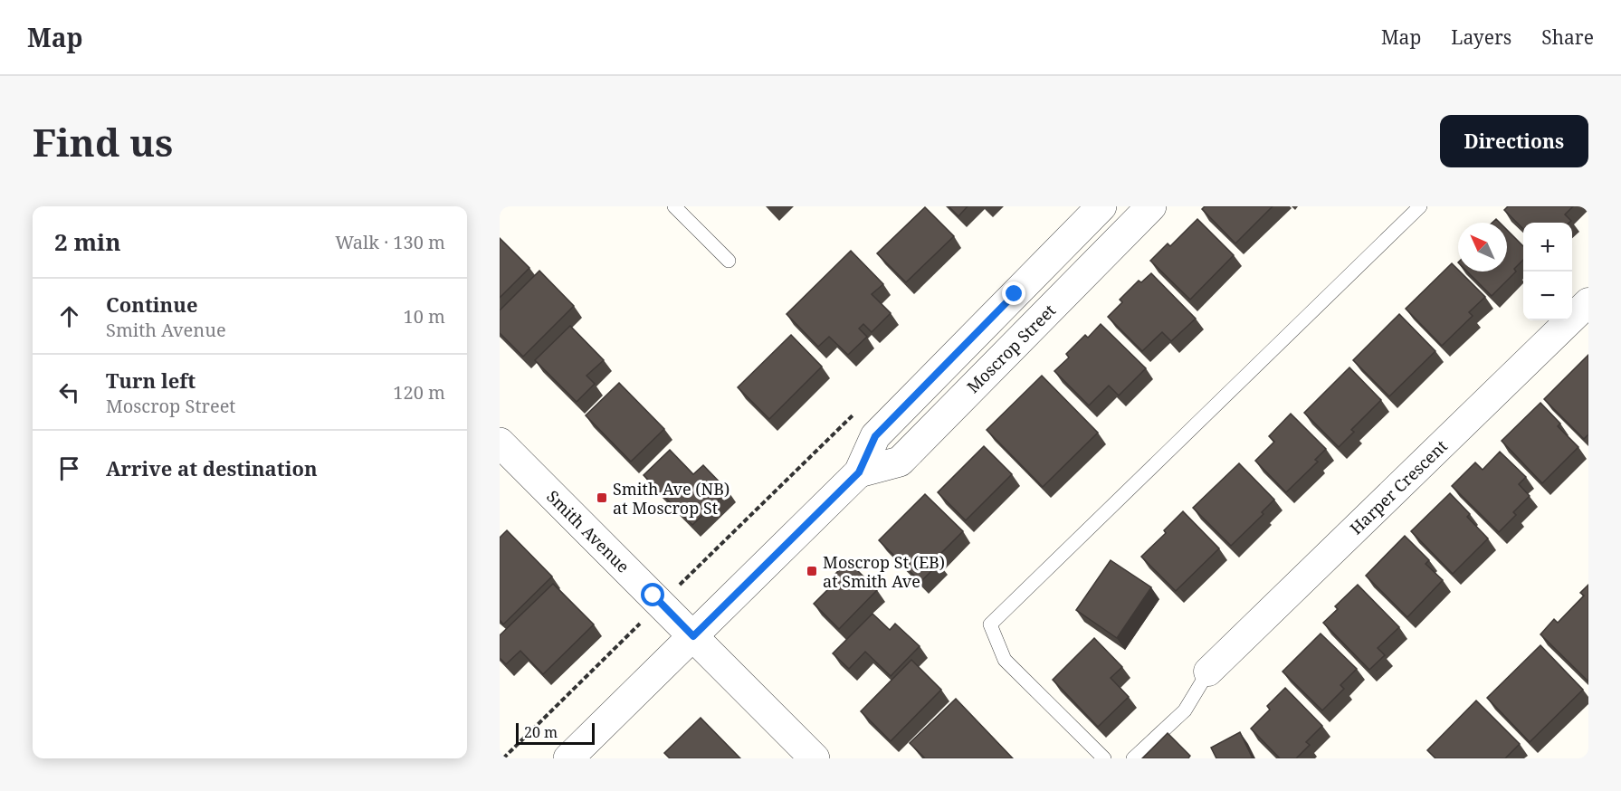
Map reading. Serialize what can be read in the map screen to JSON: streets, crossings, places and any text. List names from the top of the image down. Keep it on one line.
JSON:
{"streets":{"street":["Moscrop Street","Harper Crescent","Smith Avenue"]},"crossings":[["Moscrop Street","Smith Avenue"]],"places":{"transit":["Smith Ave (NB) at Moscrop St","Moscrop St (EB) at Smith Ave"]},"scale_bar":"20 m","north":"top left","page":{"header":"Map","nav":["Map","Layers","Share"],"buttons":"Directions","title":"Find us","heading":["2 min","Walk · 130 m"],"map_buttons":["+","−"],"list":[["Continue","Smith Avenue","10 m"],["Turn left","Moscrop Street","120 m"],"Arrive at destination"],"scale":"20 m"}}
